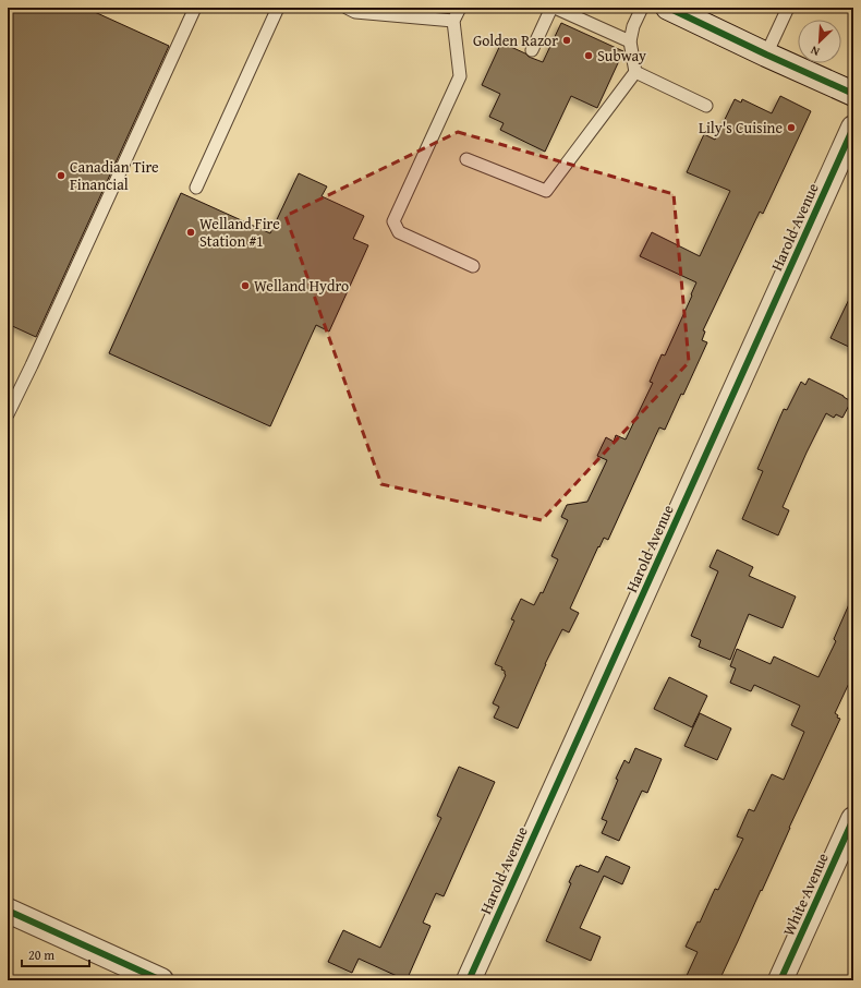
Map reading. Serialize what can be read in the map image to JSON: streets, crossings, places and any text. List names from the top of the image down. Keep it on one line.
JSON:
{"streets":{"street":["Harold Avenue","White Avenue"]},"places":["Golden Razor","Subway","Lily's Cuisine","Canadian Tire Financial","Welland Fire Station #1","Welland Hydro"],"scale_bar":"20 m","north":"bottom left"}
